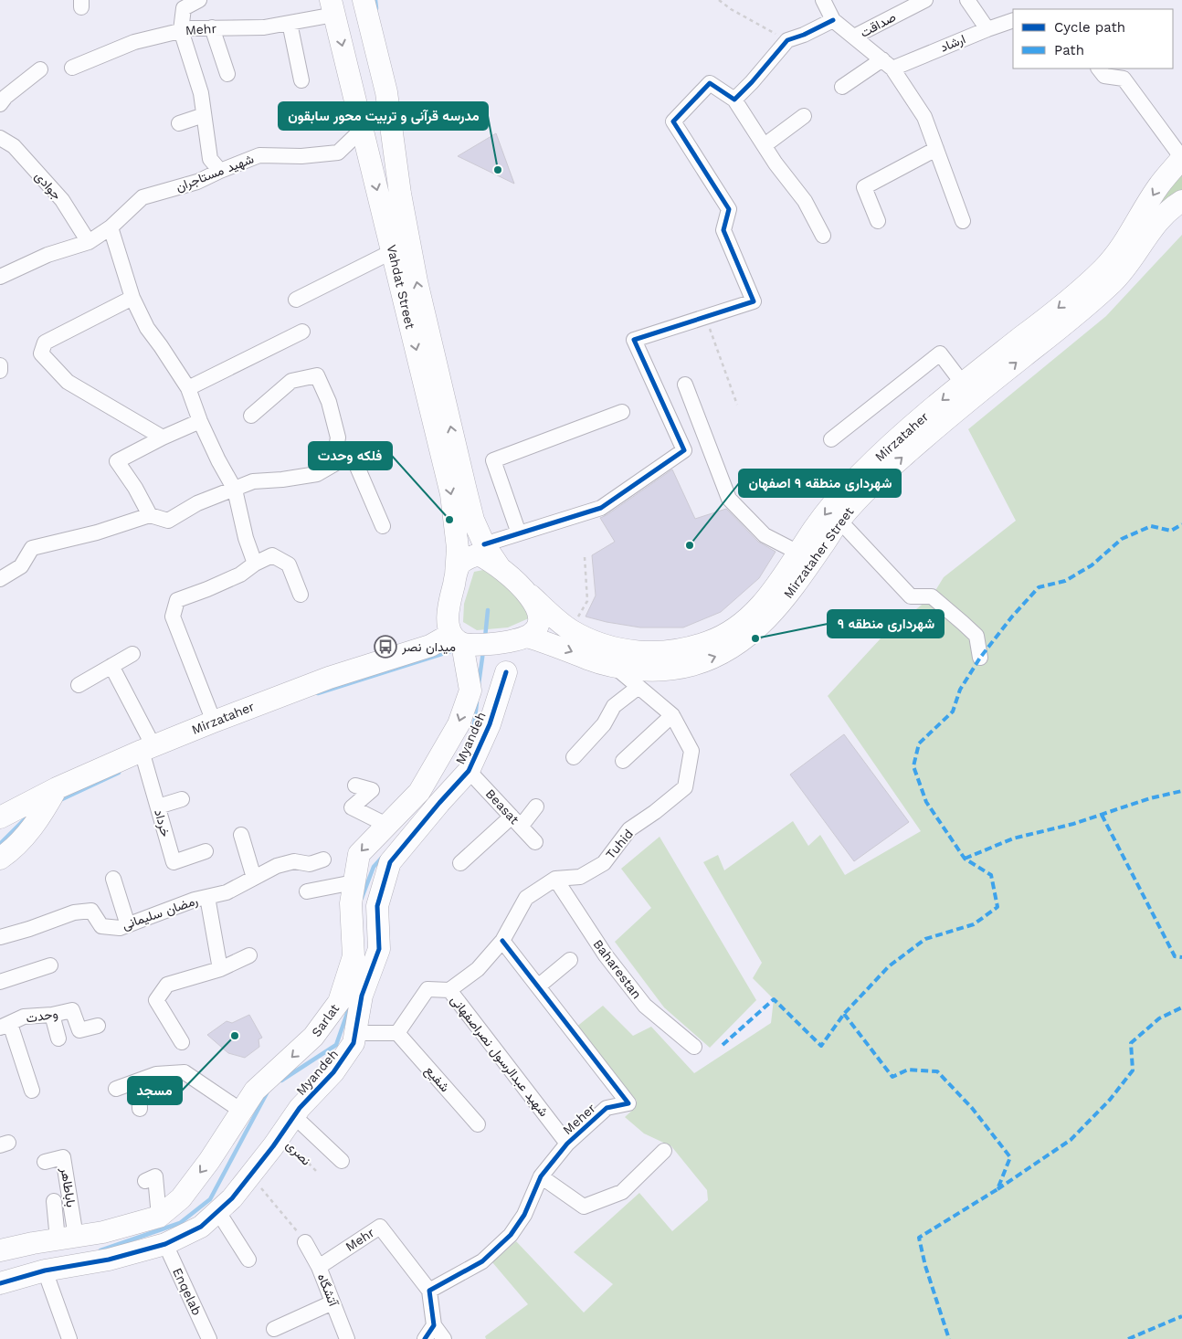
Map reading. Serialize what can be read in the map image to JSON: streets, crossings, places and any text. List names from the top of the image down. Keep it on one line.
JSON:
{"streets":{"main road":["Vahdat Street","Mirzataher","Mirzataher Street","Myandeh","Sarlat"],"street":["صداقت","Mehr","ارشاد","شهید مستاجران","جوادی","Beasat","خرداد","Tuhid","رمضان سلیمانی","Baharestan","وحدت","شهید عبدالرسول نصراصفهانی","شفیع","Meher","باباطاهر","آتشگاه","Enqelab"],"path":["نصری"]},"crossings":[["Mehr","Vahdat Street"],["Mehr","Meher"],["Mehr","آتشگاه"],["شهید مستاجران","جوادی"],["شهید مستاجران","Vahdat Street"],["Vahdat Street","Mirzataher"],["Vahdat Street","Mirzataher Street"],["Vahdat Street","Sarlat"],["Mirzataher","Mirzataher Street"],["Mirzataher","خرداد"],["Mirzataher","Sarlat"],["Mirzataher Street","Tuhid"],["Mirzataher Street","Sarlat"],["Myandeh","Beasat"],["Myandeh","Sarlat"],["Myandeh","نصری"],["Myandeh","Enqelab"],["Beasat","Sarlat"],["Tuhid","Baharestan"],["Tuhid","شهید عبدالرسول نصراصفهانی"],["Tuhid","Meher"],["Sarlat","باباطاهر"],["شهید عبدالرسول نصراصفهانی","Meher"]],"one_way":["Mirzataher","Mirzataher Street","Sarlat"],"places":{"other":["مدرسه قرآنی و تربیت محور سابقون","فلکه وحدت","شهرداری منطقه ۹ اصفهان","شهرداری منطقه ۹","مسجد"],"bus stop":["میدان نصر"]},"legend":["Cycle path","Path"]}
